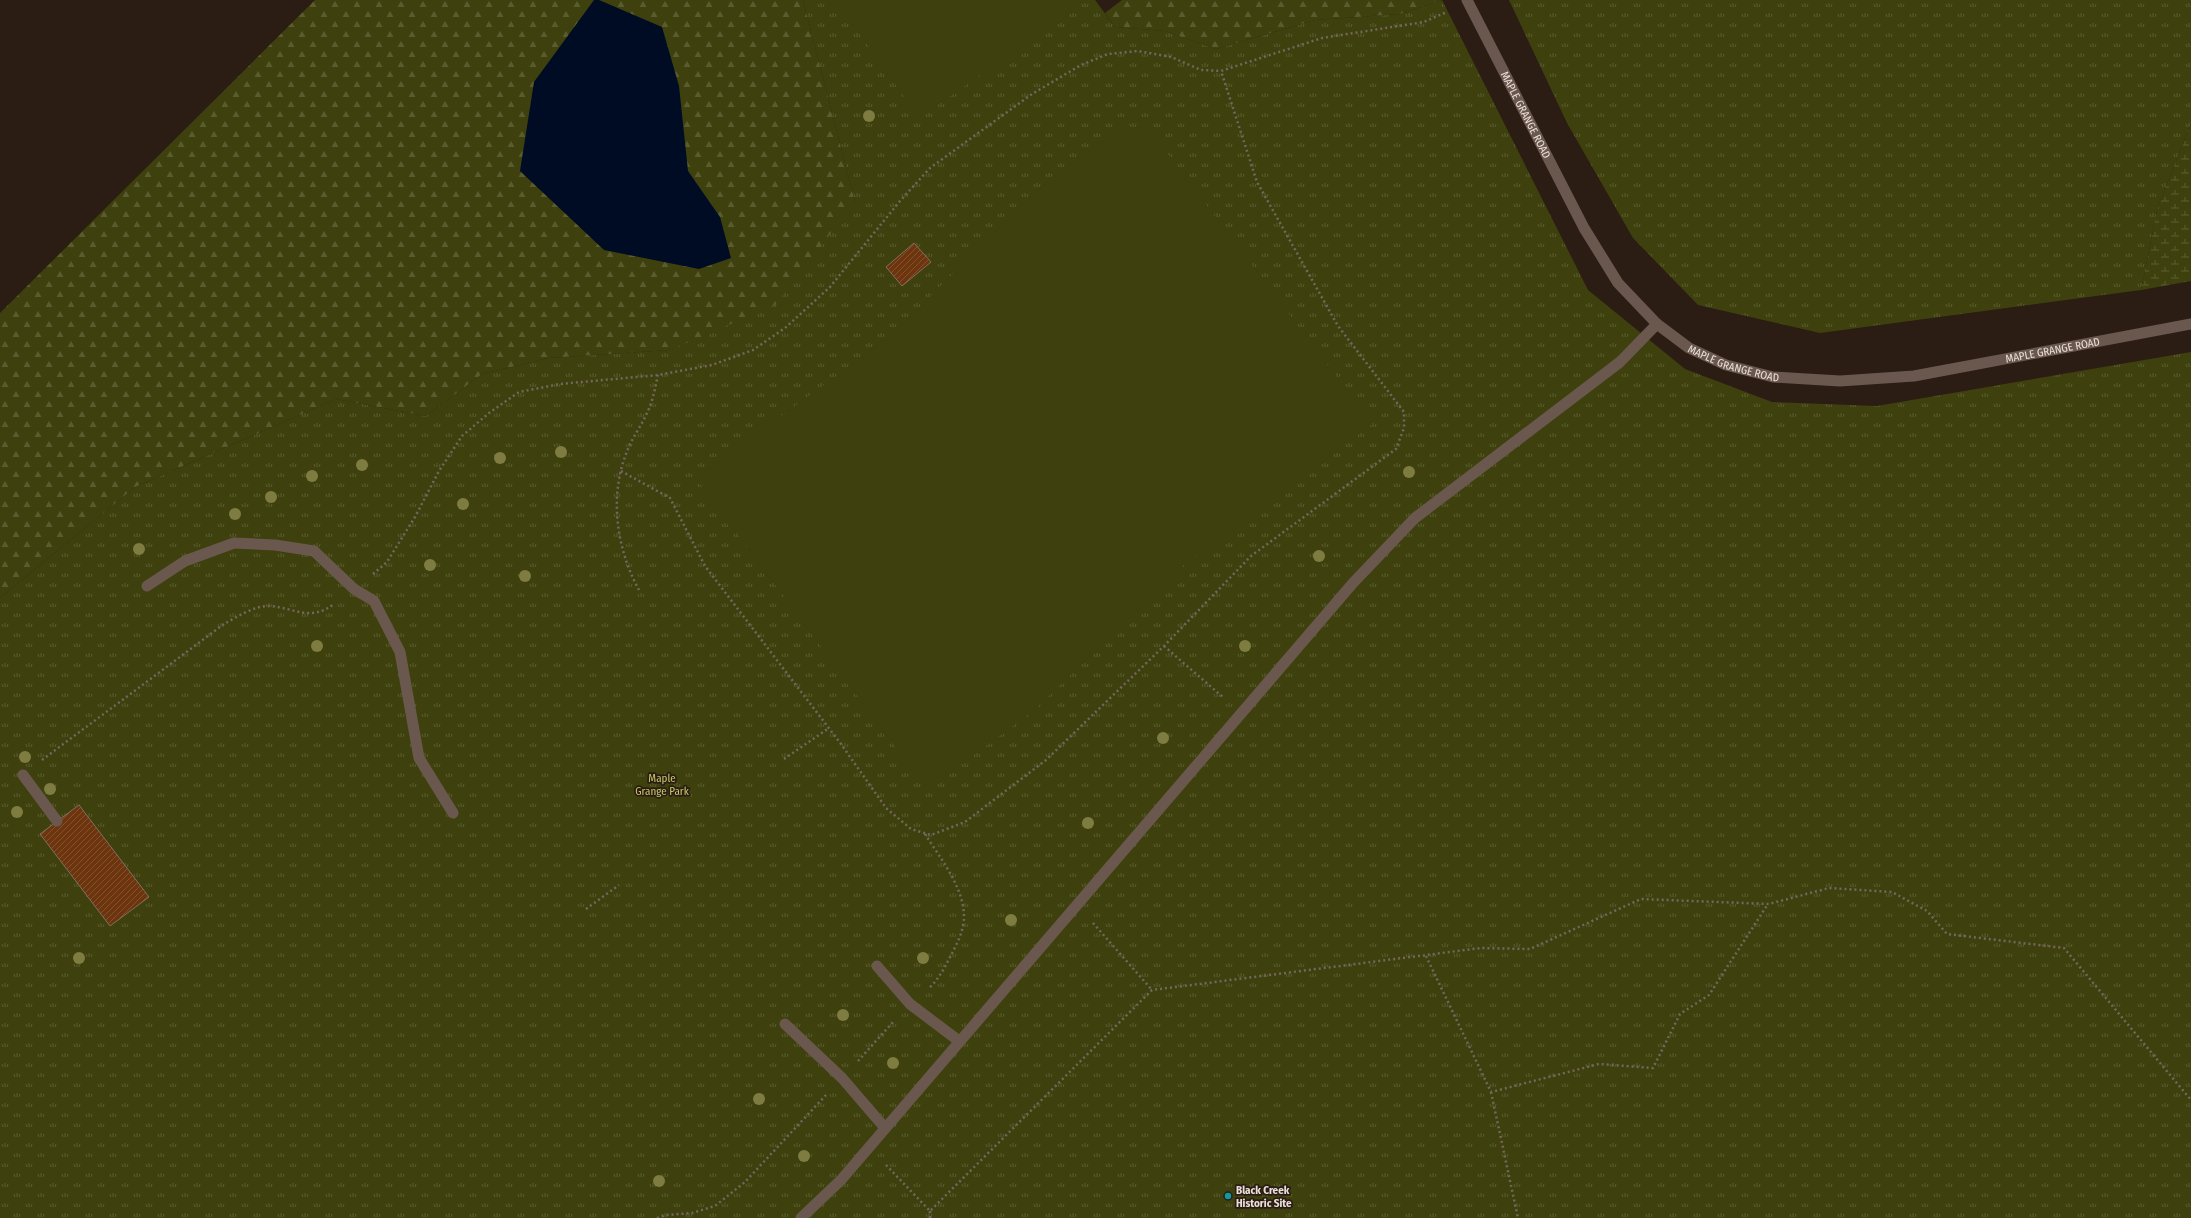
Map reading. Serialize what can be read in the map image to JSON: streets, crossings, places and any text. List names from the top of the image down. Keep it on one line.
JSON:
{"streets":{"street":["MAPLE GRANGE ROAD"]},"parks":["Maple Grange Park"],"places":["Black Creek Historic Site"]}
